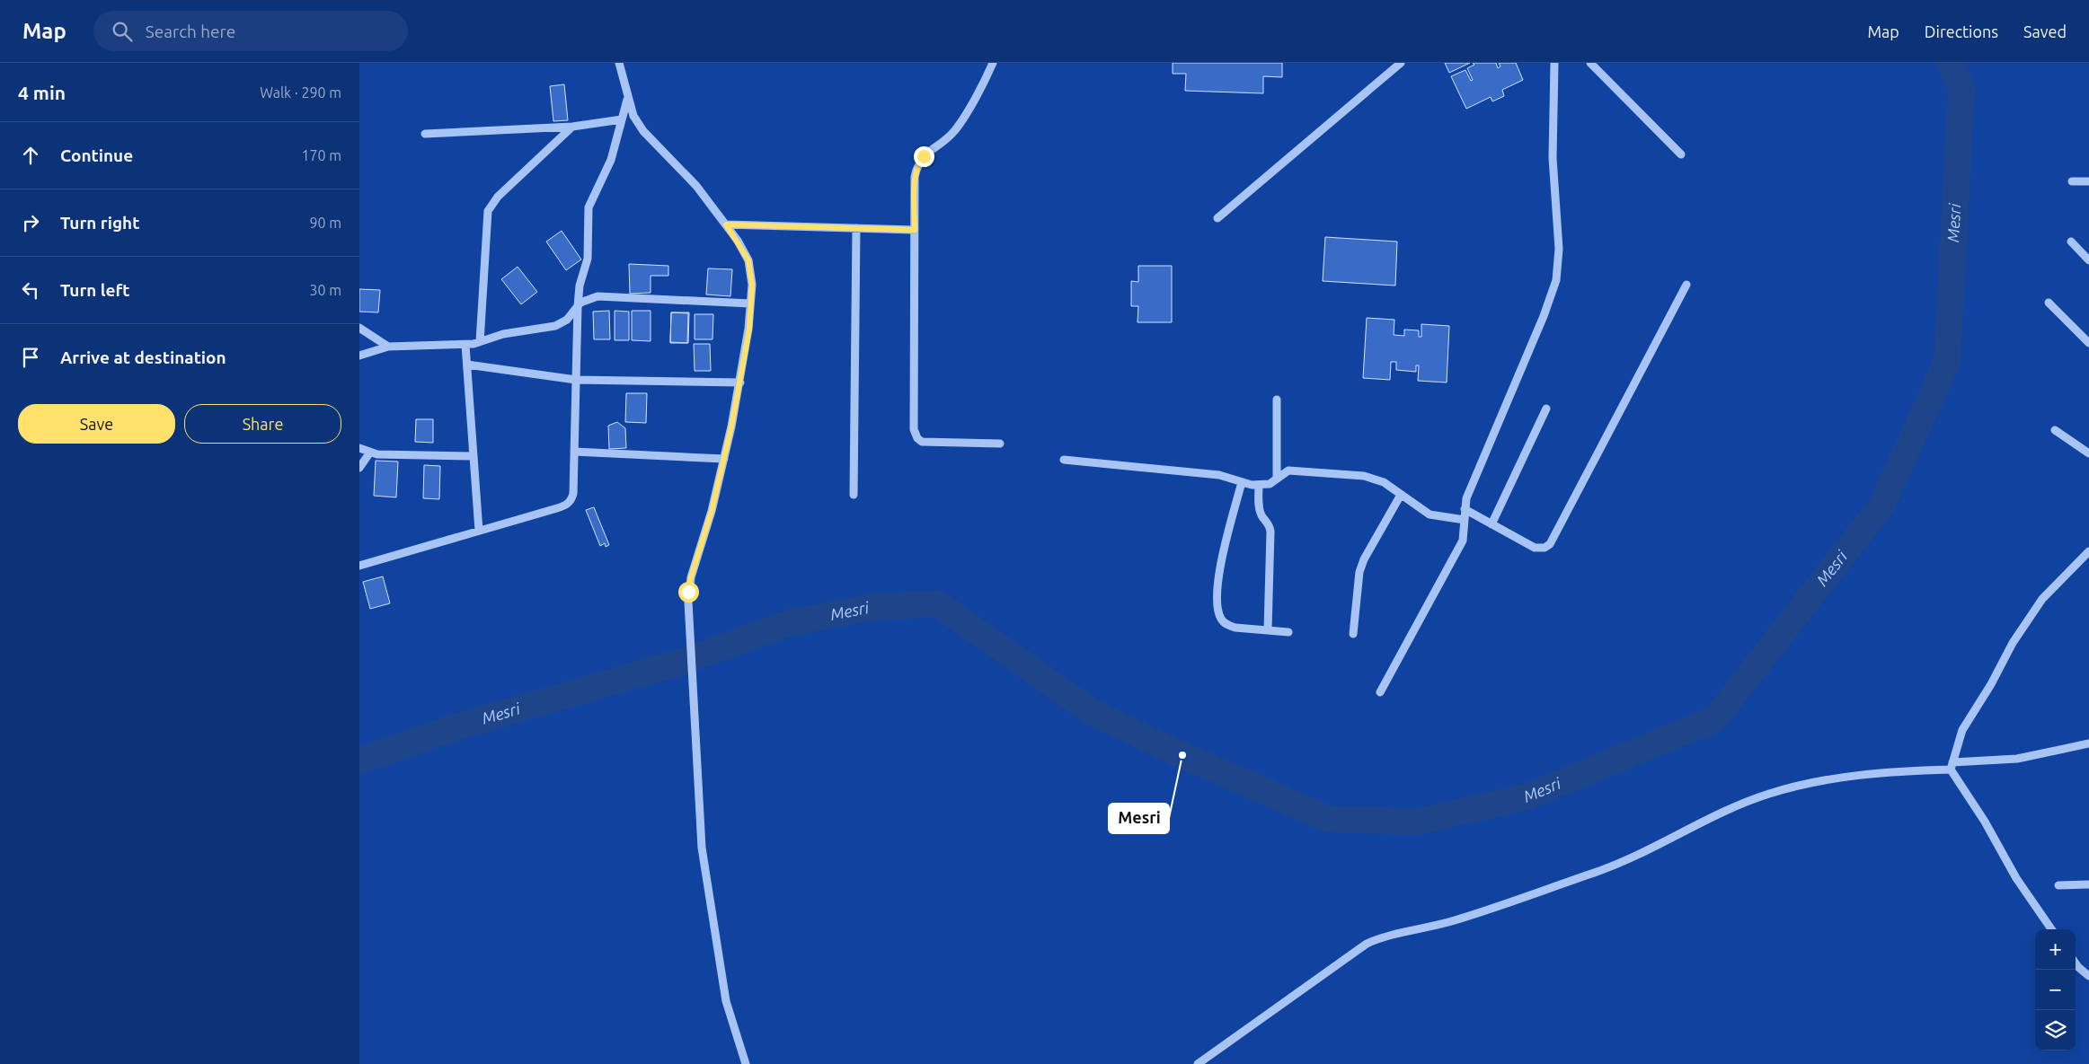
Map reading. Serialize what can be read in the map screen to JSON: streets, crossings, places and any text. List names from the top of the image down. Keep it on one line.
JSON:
{"water":["Mesri"],"places":["Mesri"],"page":{"header":"Map","search":"Search here","nav":["Map","Directions","Saved"],"heading":["4 min","Walk · 290 m"],"list":[["Continue","170 m"],["Turn right","90 m"],["Turn left","30 m"],"Arrive at destination"],"buttons":["Save","Share"],"map_buttons":["+","−"]}}
